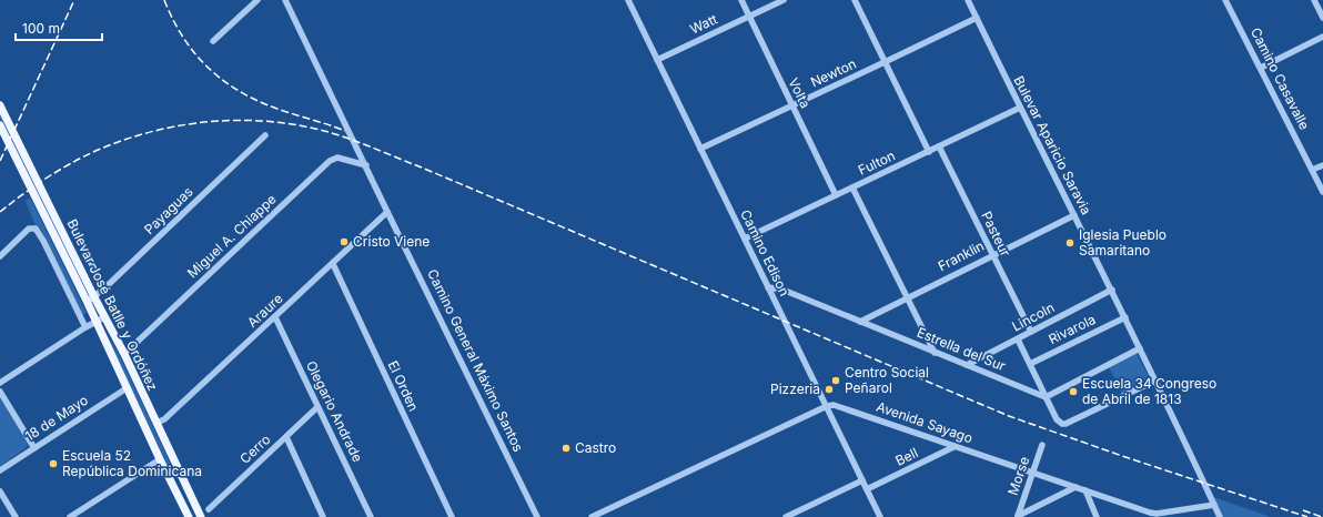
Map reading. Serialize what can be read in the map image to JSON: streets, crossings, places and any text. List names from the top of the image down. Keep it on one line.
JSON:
{"streets":{"main road":["Bulevar José Batlle y Ordóñez"],"street":["Watt","Newton","Camino Casavalle","Volta","Bulevar Aparicio Saravia","Fulton","Payaguas","Pasteur","Miguel A. Chiappe","Camino Edison","Franklin","Araure","Lincoln","Rivarola","Estrella del Sur","Camino General Máximo Santos","El Orden","Olegario Andrade","18 de Mayo","Avenida Sayago","Cerro","Bell","Morse"]},"crossings":[["Watt","Volta"],["Watt","Camino Edison"],["Newton","Volta"],["Newton","Bulevar Aparicio Saravia"],["Newton","Camino Edison"],["Volta","Fulton"],["Bulevar Aparicio Saravia","Fulton"],["Bulevar Aparicio Saravia","Franklin"],["Bulevar Aparicio Saravia","Lincoln"],["Bulevar Aparicio Saravia","Rivarola"],["Bulevar Aparicio Saravia","Avenida Sayago"],["Fulton","Pasteur"],["Fulton","Camino Edison"],["Payaguas","Bulevar José Batlle y Ordóñez"],["Pasteur","Franklin"],["Pasteur","Lincoln"],["Miguel A. Chiappe","Bulevar José Batlle y Ordóñez"],["Miguel A. Chiappe","Camino General Máximo Santos"],["Camino Edison","Estrella del Sur"],["Camino Edison","Avenida Sayago"],["Camino Edison","Bell"],["Franklin","Estrella del Sur"],["Bulevar José Batlle y Ordóñez","Araure"],["Bulevar José Batlle y Ordóñez","18 de Mayo"],["Araure","Camino General Máximo Santos"],["Araure","El Orden"],["Araure","Olegario Andrade"],["Lincoln","Estrella del Sur"],["Olegario Andrade","Cerro"],["Avenida Sayago","Bell"],["Avenida Sayago","Morse"]],"places":["Cristo Viene","Iglesia Pueblo Samaritano","Centro Social Peñarol","Pizzeria","Escuela 34 Congreso de Abril de 1813","Castro","Escuela 52 República Dominicana"],"scale_bar":"100 m"}
